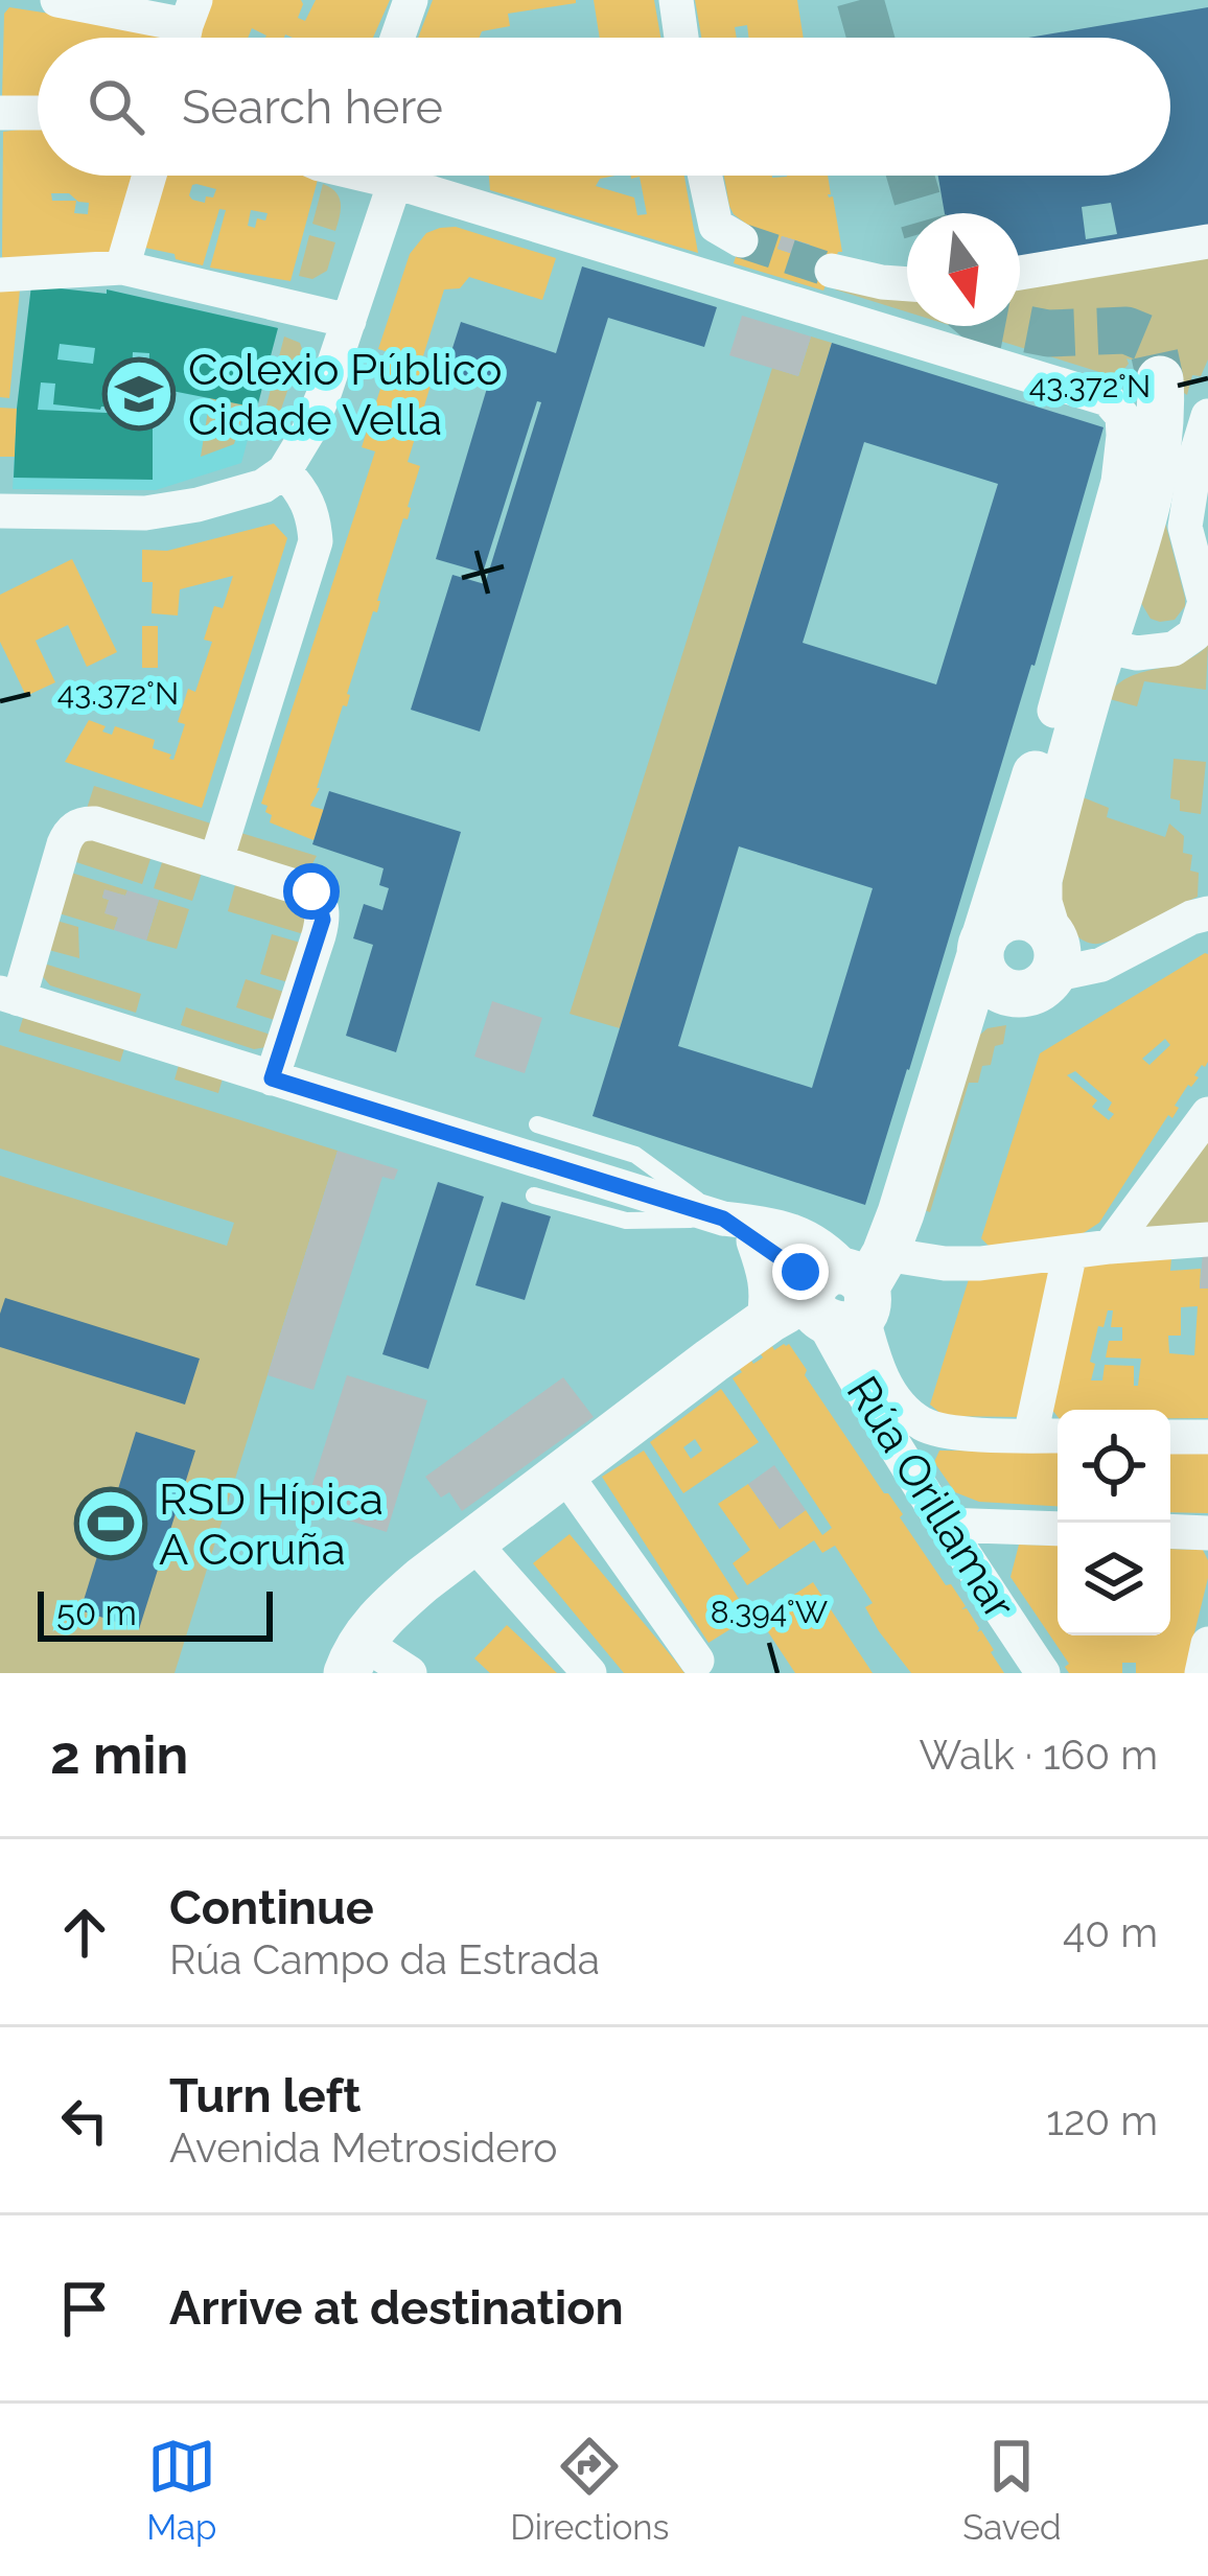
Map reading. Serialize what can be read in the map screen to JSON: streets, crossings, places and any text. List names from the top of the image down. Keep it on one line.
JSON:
{"streets":{"street":["Rúa Orillamar"]},"places":{"school or university":["Colexio Público Cidade Vella"],"sports":["RSD Hípica A Coruña"]},"scale_bar":"50 m","north":"bottom","page":{"search":"Search here","scale":"50 m","heading":["2 min","Walk · 160 m"],"list":[["Continue","Rúa Campo da Estrada","40 m"],["Turn left","Avenida Metrosidero","120 m"],"Arrive at destination"],"nav":["Map","Directions","Saved"]},"coordinates":["43.372°N","8.394°W"]}
